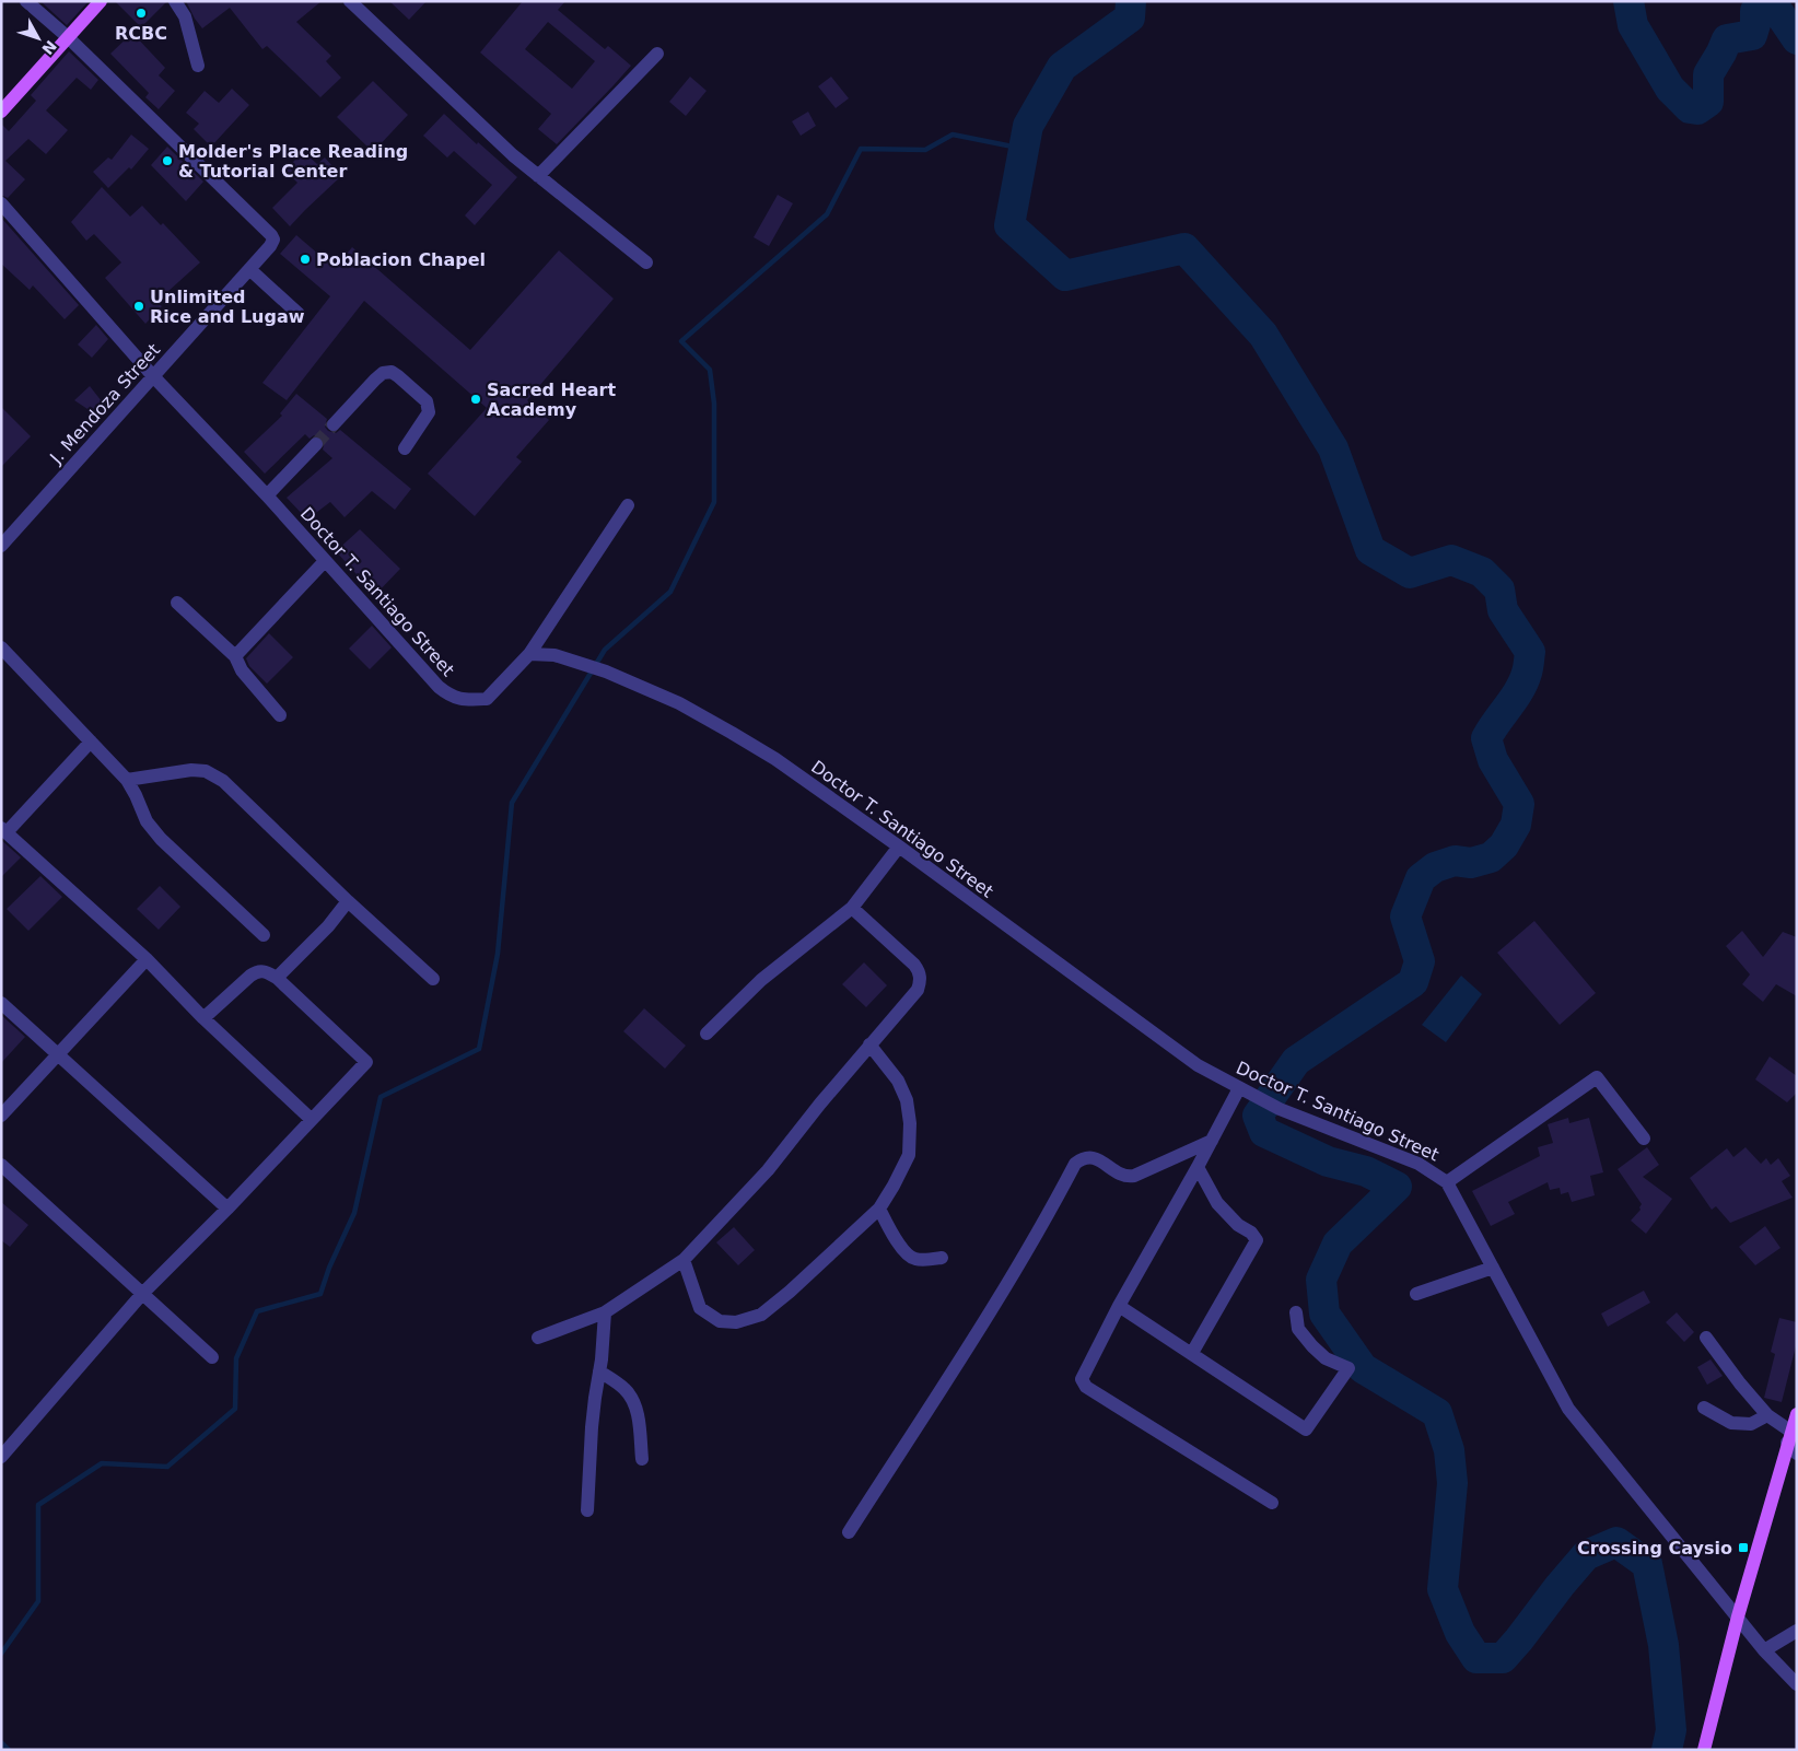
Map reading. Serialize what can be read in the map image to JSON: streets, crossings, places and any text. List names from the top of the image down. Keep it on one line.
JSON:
{"streets":{"street":["J. Mendoza Street","Doctor T. Santiago Street"]},"crossings":[["J. Mendoza Street","Doctor T. Santiago Street"]],"places":{"other":["RCBC","Molder's Place Reading & Tutorial Center","Poblacion Chapel","Unlimited Rice and Lugaw","Sacred Heart Academy"],"transit":["Crossing Caysio"]},"north":"bottom right"}
